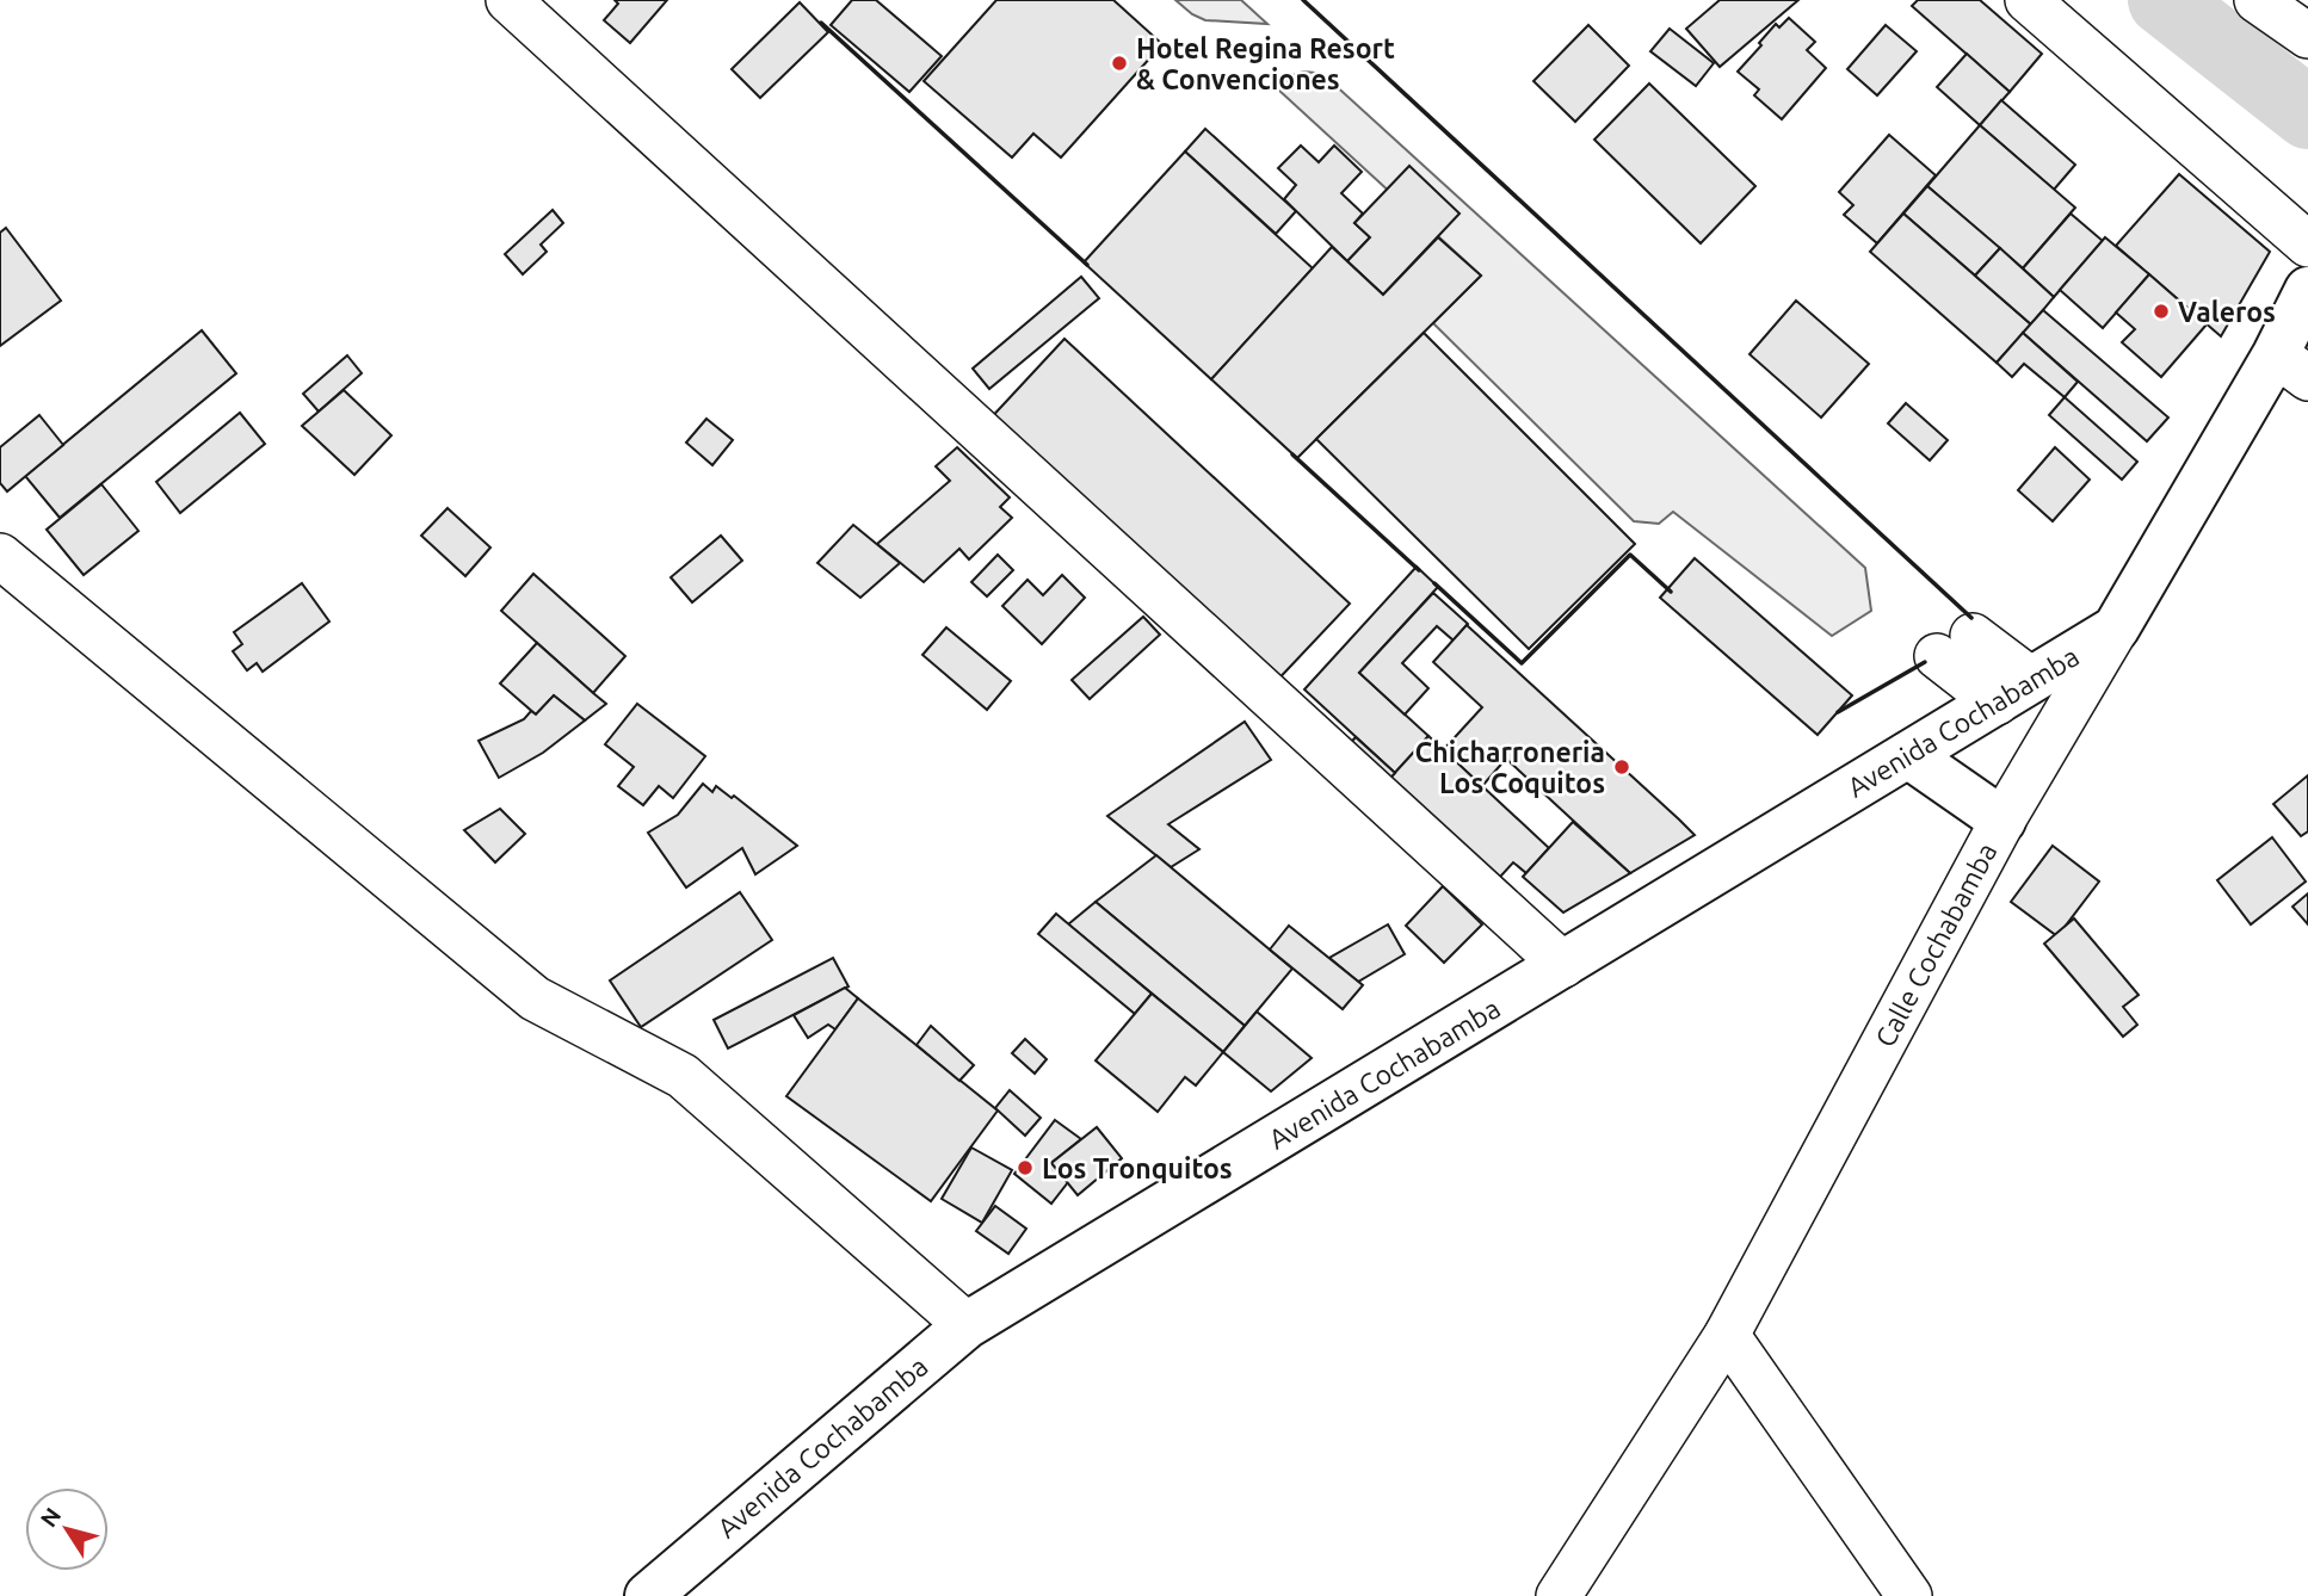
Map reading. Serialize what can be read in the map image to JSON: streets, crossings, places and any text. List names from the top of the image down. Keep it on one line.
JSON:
{"streets":{"main road":["Avenida Cochabamba","Calle Cochabamba"]},"crossings":[["Avenida Cochabamba","Calle Cochabamba"]],"places":["Hotel Regina Resort & Convenciones","Valeros","Chicharroneria Los Coquitos","Los Tronquitos"],"north":"top left"}
